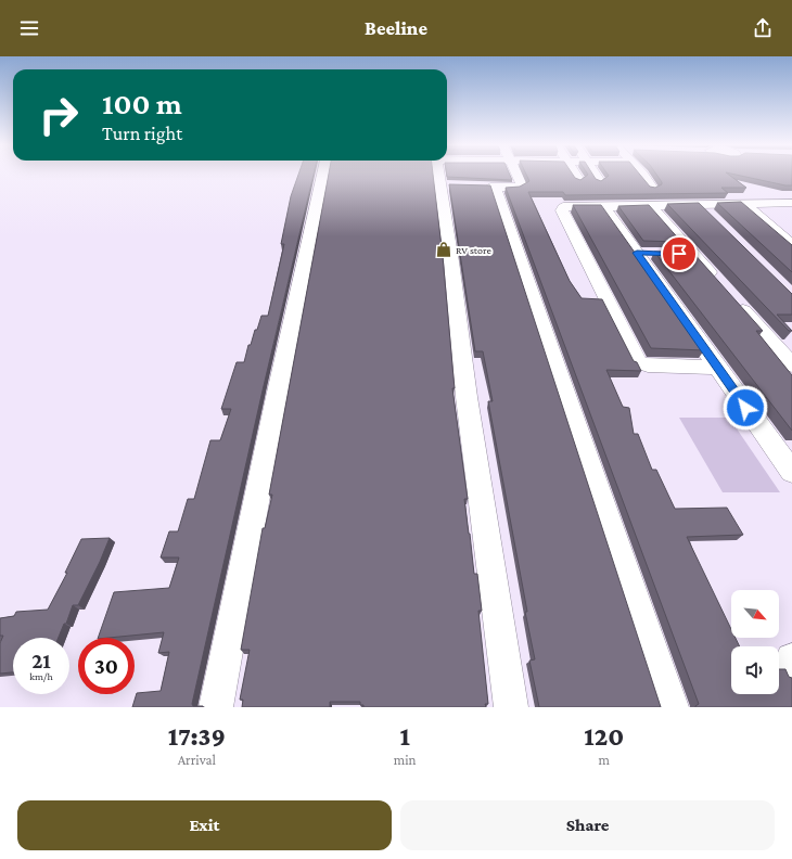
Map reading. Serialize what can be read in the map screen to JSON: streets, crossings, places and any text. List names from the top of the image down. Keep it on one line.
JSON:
{"places":{"shop":["RV store"]},"north":"bottom right","page":{"header":"Beeline","turn":["100 m","Turn right"],"speed":"21 km/h","limit":"30","eta":["17:39","Arrival","1","min","120","m"],"buttons":["Exit","Share"]}}
